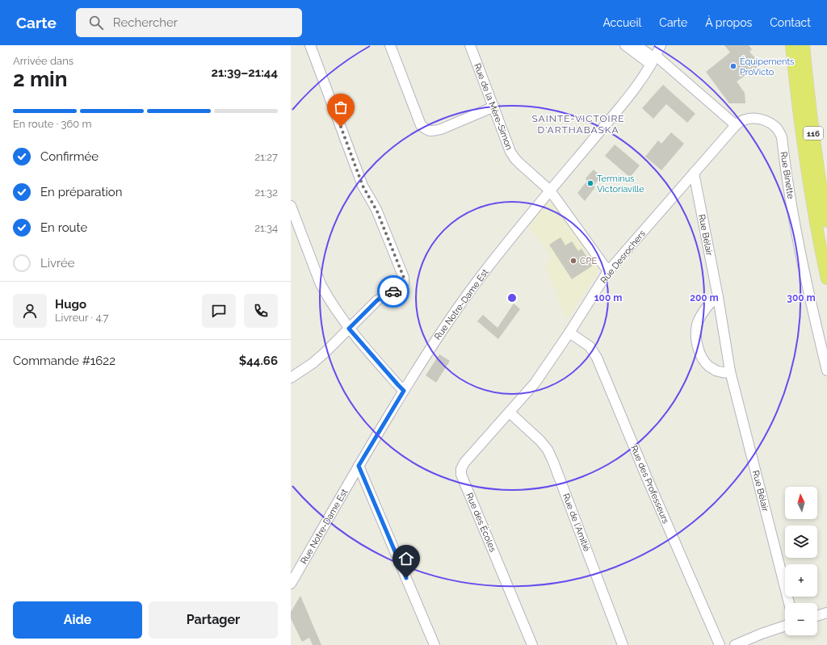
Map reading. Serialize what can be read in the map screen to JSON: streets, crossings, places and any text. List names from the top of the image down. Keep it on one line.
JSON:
{"streets":{"main road":["116"],"street":["Rue de la Mère-Simon","Rue Binette","Rue Bélair","Rue Desrochers","Rue Notre-Dame Est","Rue des Professeurs","Rue des Écoles","Rue de l'Amitié"]},"crossings":[["Rue de la Mère-Simon","Rue Desrochers"],["Rue de la Mère-Simon","Rue Notre-Dame Est"],["Rue Binette","Rue Desrochers"],["Rue Bélair","Rue Desrochers"],["Rue Desrochers","Rue des Professeurs"],["Rue Desrochers","Rue des Écoles"],["Rue Desrochers","Rue de l'Amitié"],["Rue des Écoles","Rue de l'Amitié"]],"districts":["SAINTE-VICTOIRE D'ARTHABASKA"],"places":["Équipements ProVicto","Terminus Victoriaville","CPE"],"north":"top","page":{"header":"Carte","search":"Rechercher","nav":["Accueil","Carte","À propos","Contact"],"heading":["2 min","Arrivée dans","21:39–21:44"],"panel":["Hugo","Livreur · 4.7","Commande #1622","$44.66"],"bar":"En route · 360 m","list":[["Confirmée","21:27"],["En préparation","21:32"],["En route","21:34"],"Livrée"],"map_buttons":["+","−"],"buttons":["Aide","Partager"]},"rings":["100 m","200 m","300 m"]}
